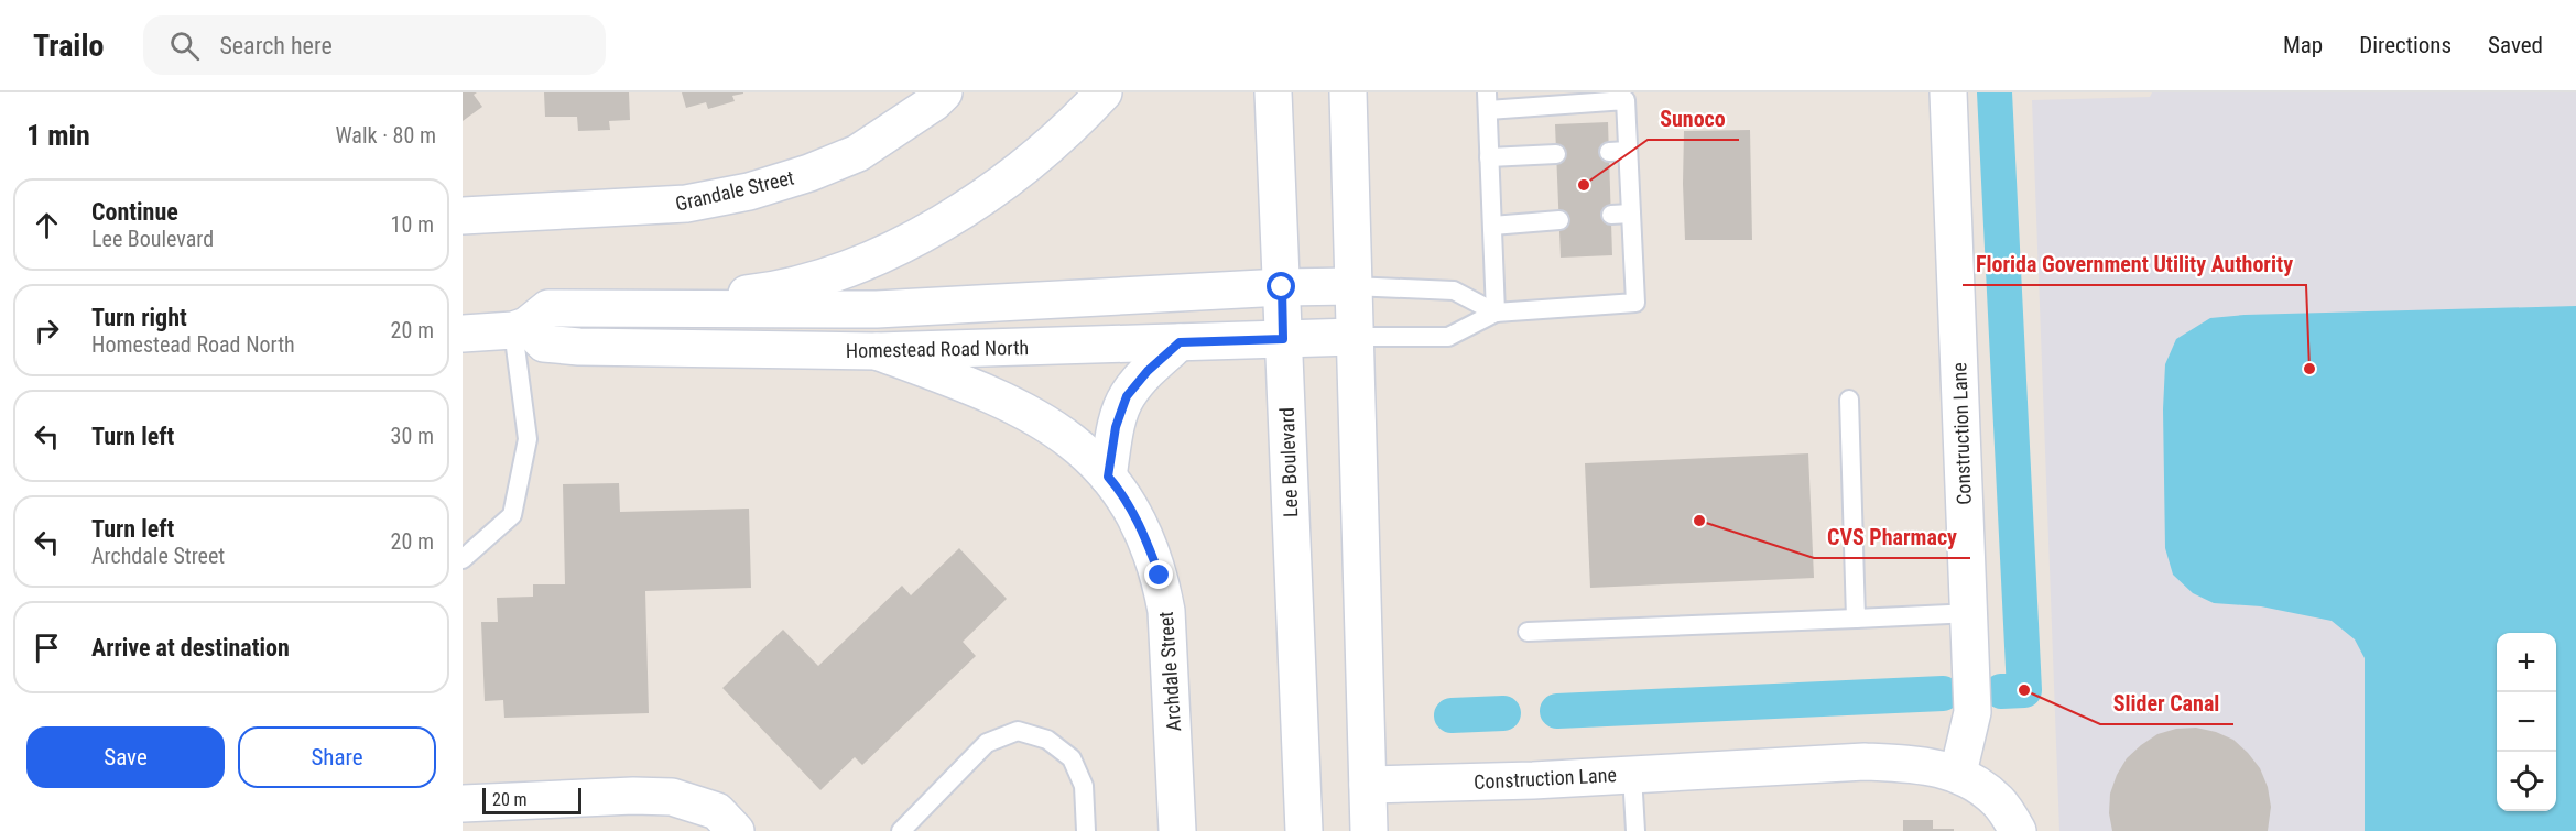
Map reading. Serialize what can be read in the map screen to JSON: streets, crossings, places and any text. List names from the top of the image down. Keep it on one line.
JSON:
{"streets":{"main road":["Grandale Street","Homestead Road North","Construction Lane","Lee Boulevard","Archdale Street"]},"crossings":[["Homestead Road North","Lee Boulevard"],["Homestead Road North","Archdale Street"]],"places":["Sunoco","Florida Government Utility Authority","CVS Pharmacy","Slider Canal"],"scale_bar":"20 m","page":{"header":"Trailo","search":"Search here","nav":["Map","Directions","Saved"],"heading":["1 min","Walk · 80 m"],"list":[["Continue","Lee Boulevard","10 m"],["Turn right","Homestead Road North","20 m"],["Turn left","30 m"],["Turn left","Archdale Street","20 m"],"Arrive at destination"],"map_buttons":["+","−"],"buttons":["Save","Share"],"scale":"20 m"}}
